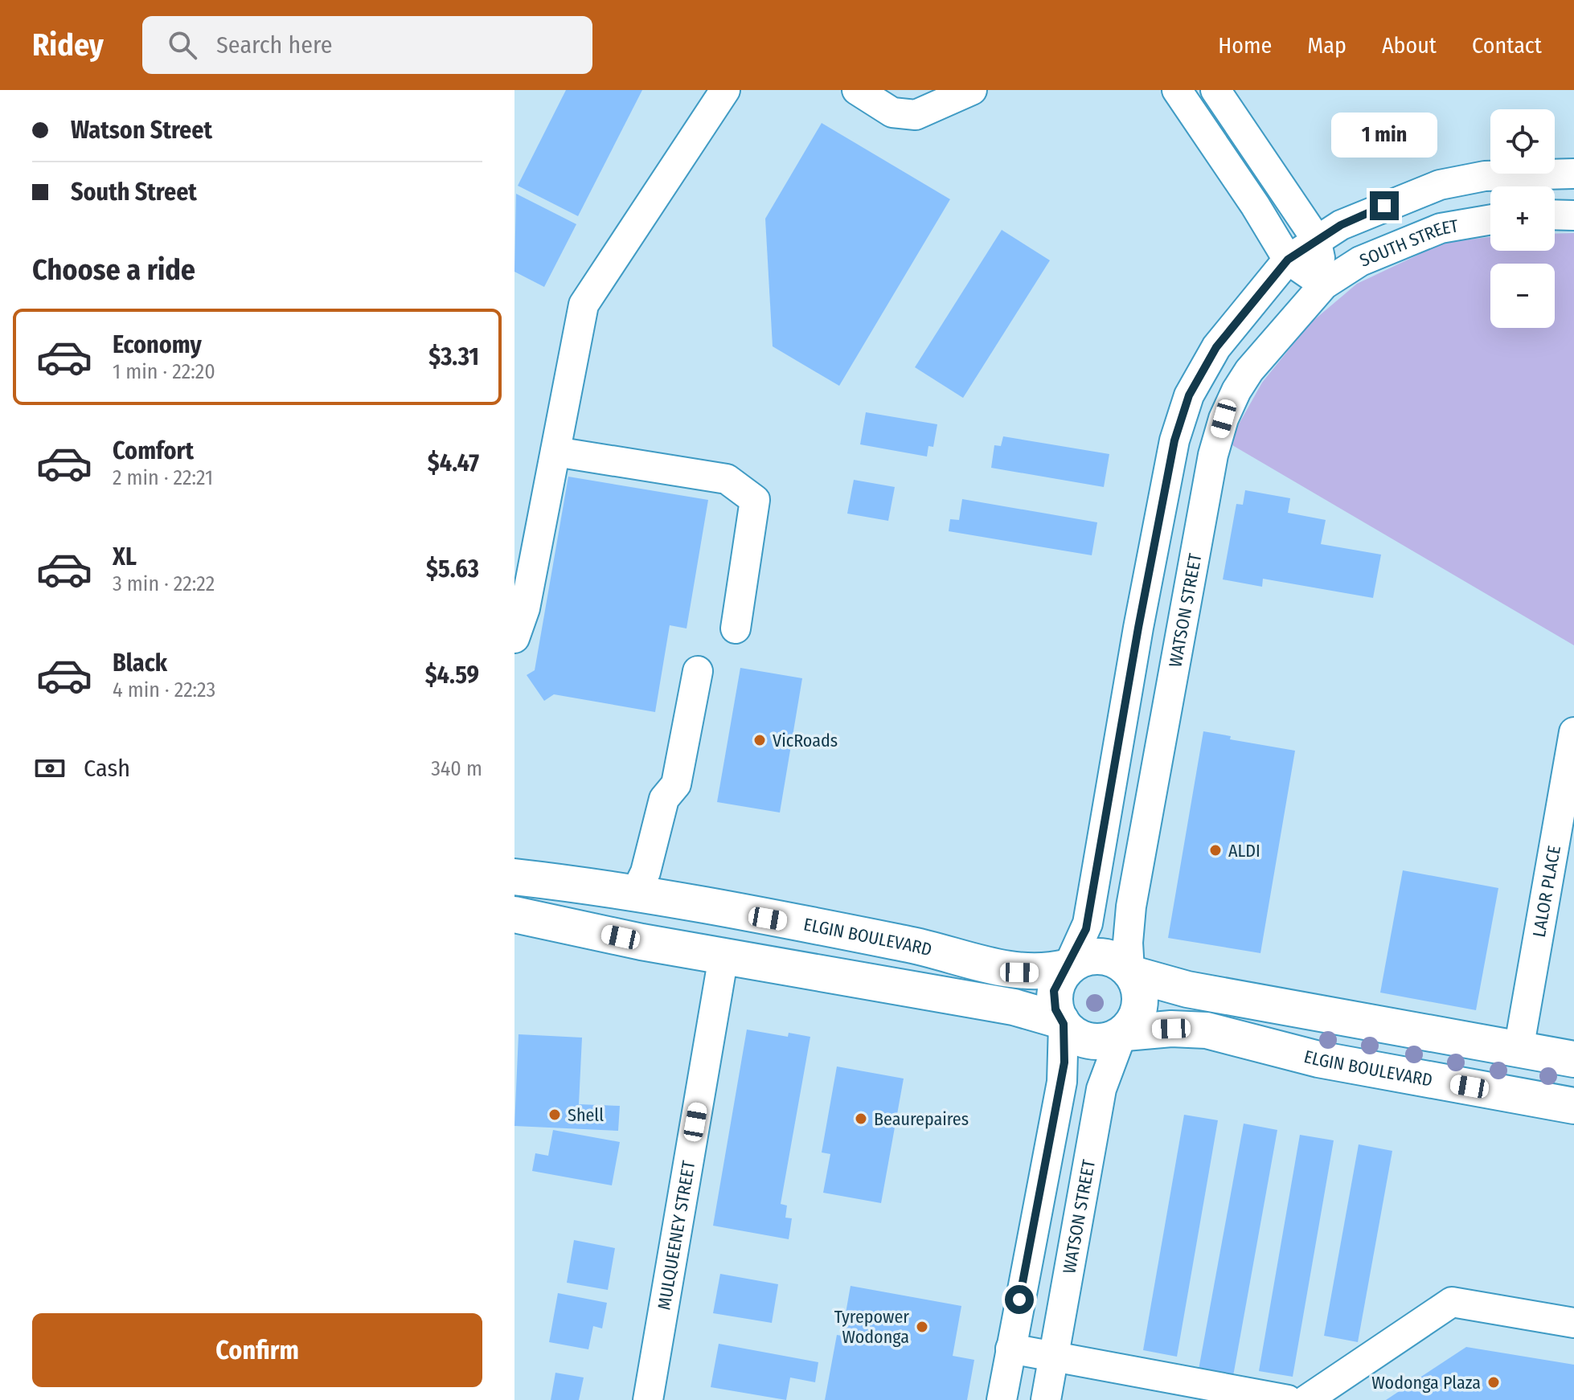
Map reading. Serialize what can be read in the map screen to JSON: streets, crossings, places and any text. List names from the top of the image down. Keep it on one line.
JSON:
{"streets":{"main road":["ELGIN BOULEVARD"],"street":["SOUTH STREET","WATSON STREET","LALOR PLACE","MULQUEENEY STREET"]},"crossings":[["SOUTH STREET","WATSON STREET"],["WATSON STREET","ELGIN BOULEVARD"]],"places":["VicRoads","ALDI","Shell","Beaurepaires","Tyrepower Wodonga","Wodonga Plaza"],"page":{"header":"Ridey","search":"Search here","nav":["Home","Map","About","Contact"],"banner":["Watson Street","South Street"],"map_buttons":["+","−"],"bubble":"1 min","heading":"Choose a ride","list":[{"name":"Economy","note":"1 min · 22:20","value":"$3.31"},{"name":"Comfort","note":"2 min · 22:21","value":"$4.47"},{"name":"XL","note":"3 min · 22:22","value":"$5.63"},{"name":"Black","note":"4 min · 22:23","value":"$4.59"}],"pay":["Cash","340 m"],"buttons":"Confirm"}}
